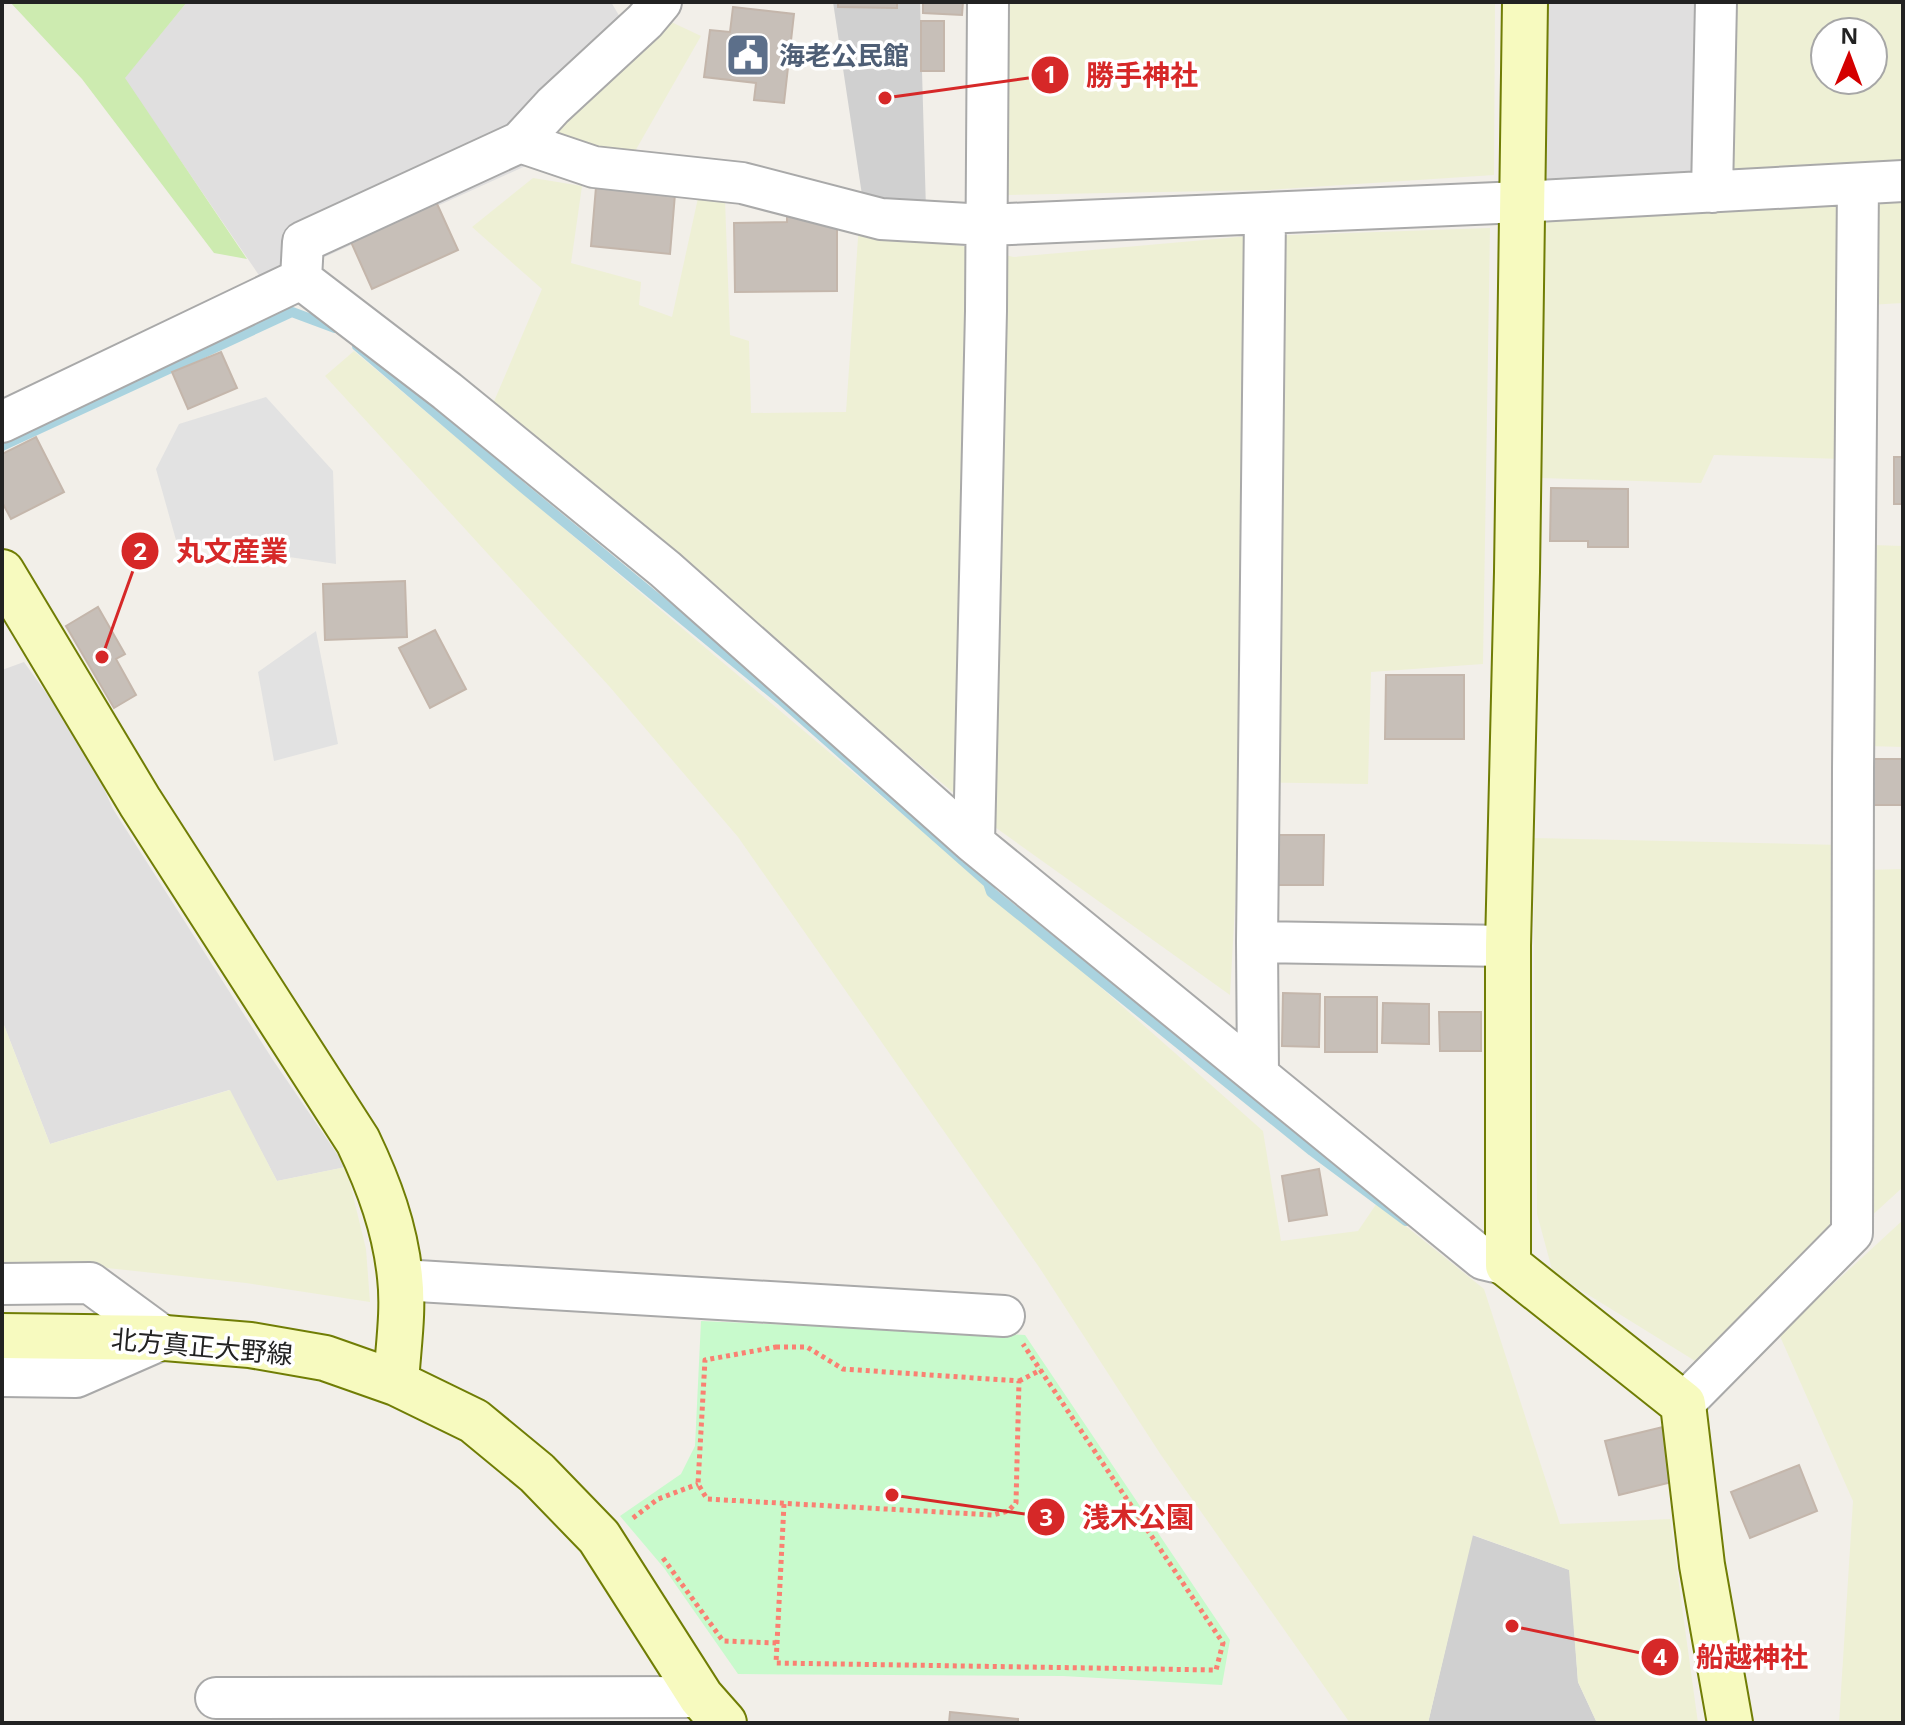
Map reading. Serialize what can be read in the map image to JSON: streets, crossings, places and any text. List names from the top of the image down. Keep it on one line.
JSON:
{"streets":{"street":["北方真正大野線"]},"places":{"public building":["海老公民館"],"other":["勝手神社","丸文産業","浅木公園","船越神社"]},"north":"top"}
